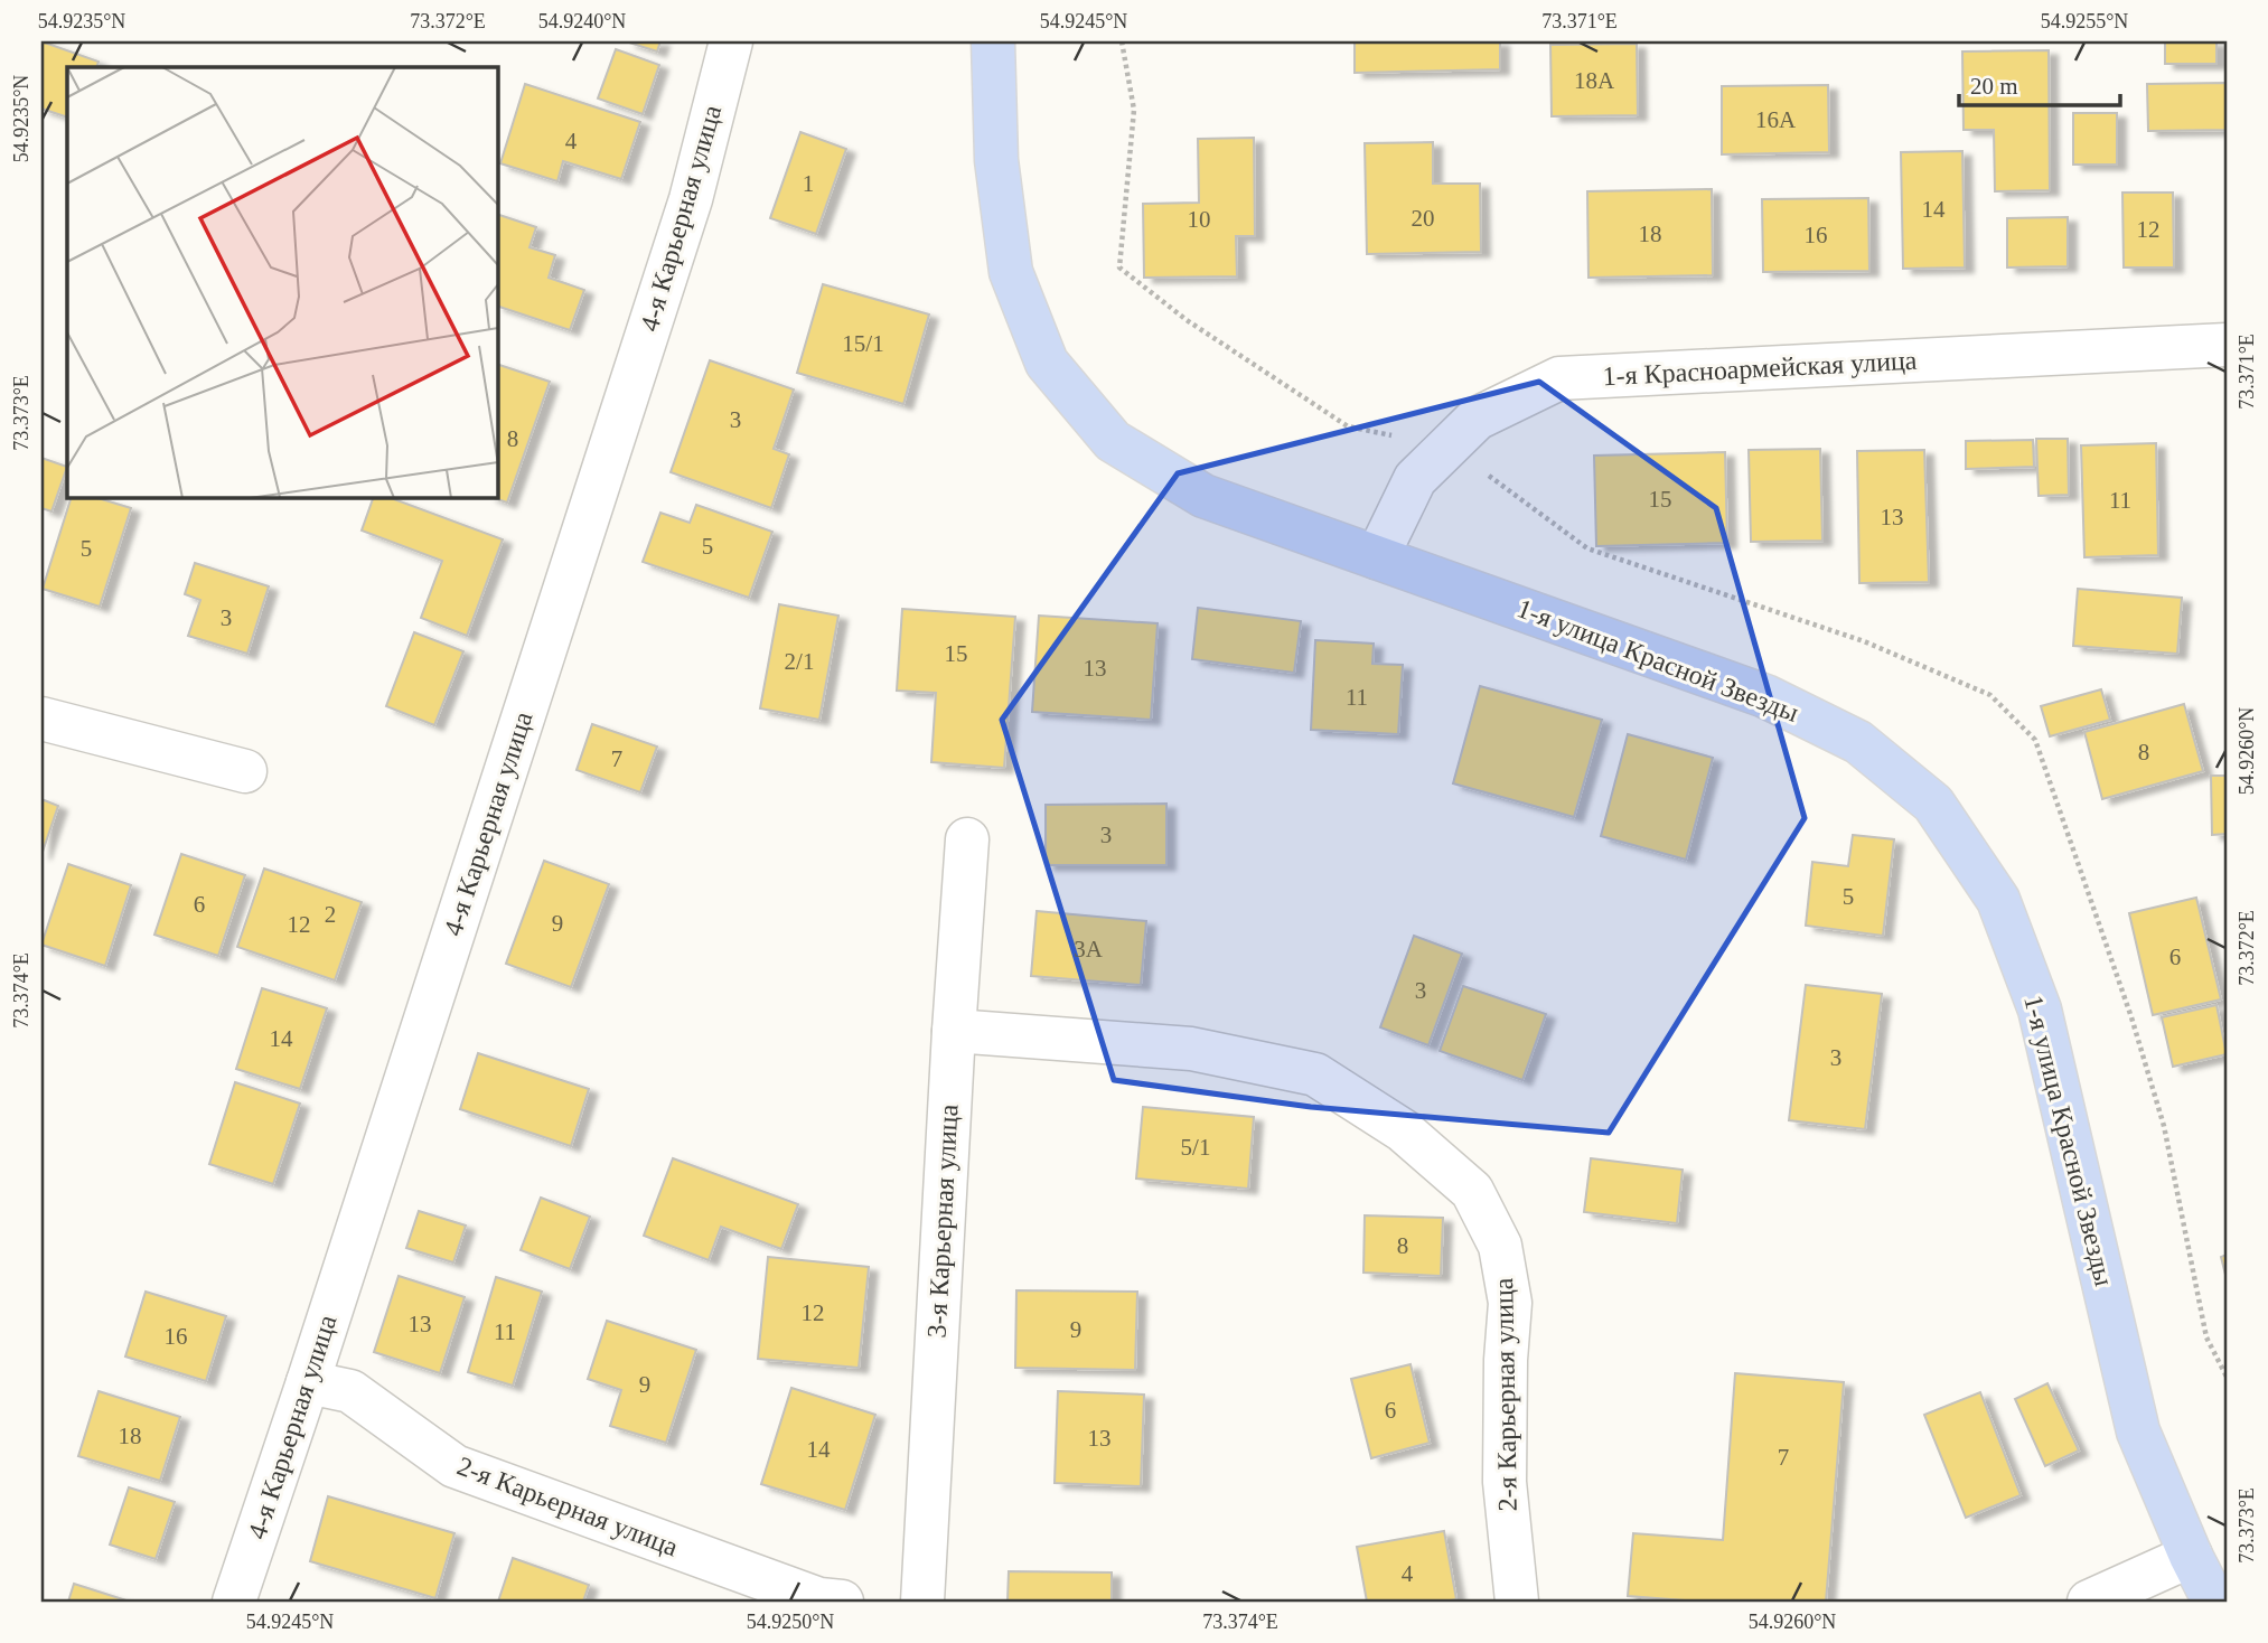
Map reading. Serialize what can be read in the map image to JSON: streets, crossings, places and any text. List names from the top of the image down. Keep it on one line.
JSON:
{"streets":{"main road":["1-я улица Красной Звезды"],"street":["4-я Карьерная улица","1-я Красноармейская улица","3-я Карьерная улица","2-я Карьерная улица"]},"crossings":[["4-я Карьерная улица","2-я Карьерная улица"],["1-я Красноармейская улица","1-я улица Красной Звезды"],["3-я Карьерная улица","2-я Карьерная улица"]],"house_numbers":["18А","16А","4","1","14","20","10","12","18","16","15/1","3","8","15","11","13","5","5","3","15","2/1","13","11","8","7","3","5","6","2","9","12","3А","6","3","14","3","5/1","8","12","13","9","11","16","9","6","18","13","14","7","4"],"scale_bar":"20 m","coordinates":["54.9235°N","73.372°E","54.9240°N","54.9245°N","73.371°E","54.9255°N","73.373°E","54.9260°N","73.374°E","54.9250°N"]}
